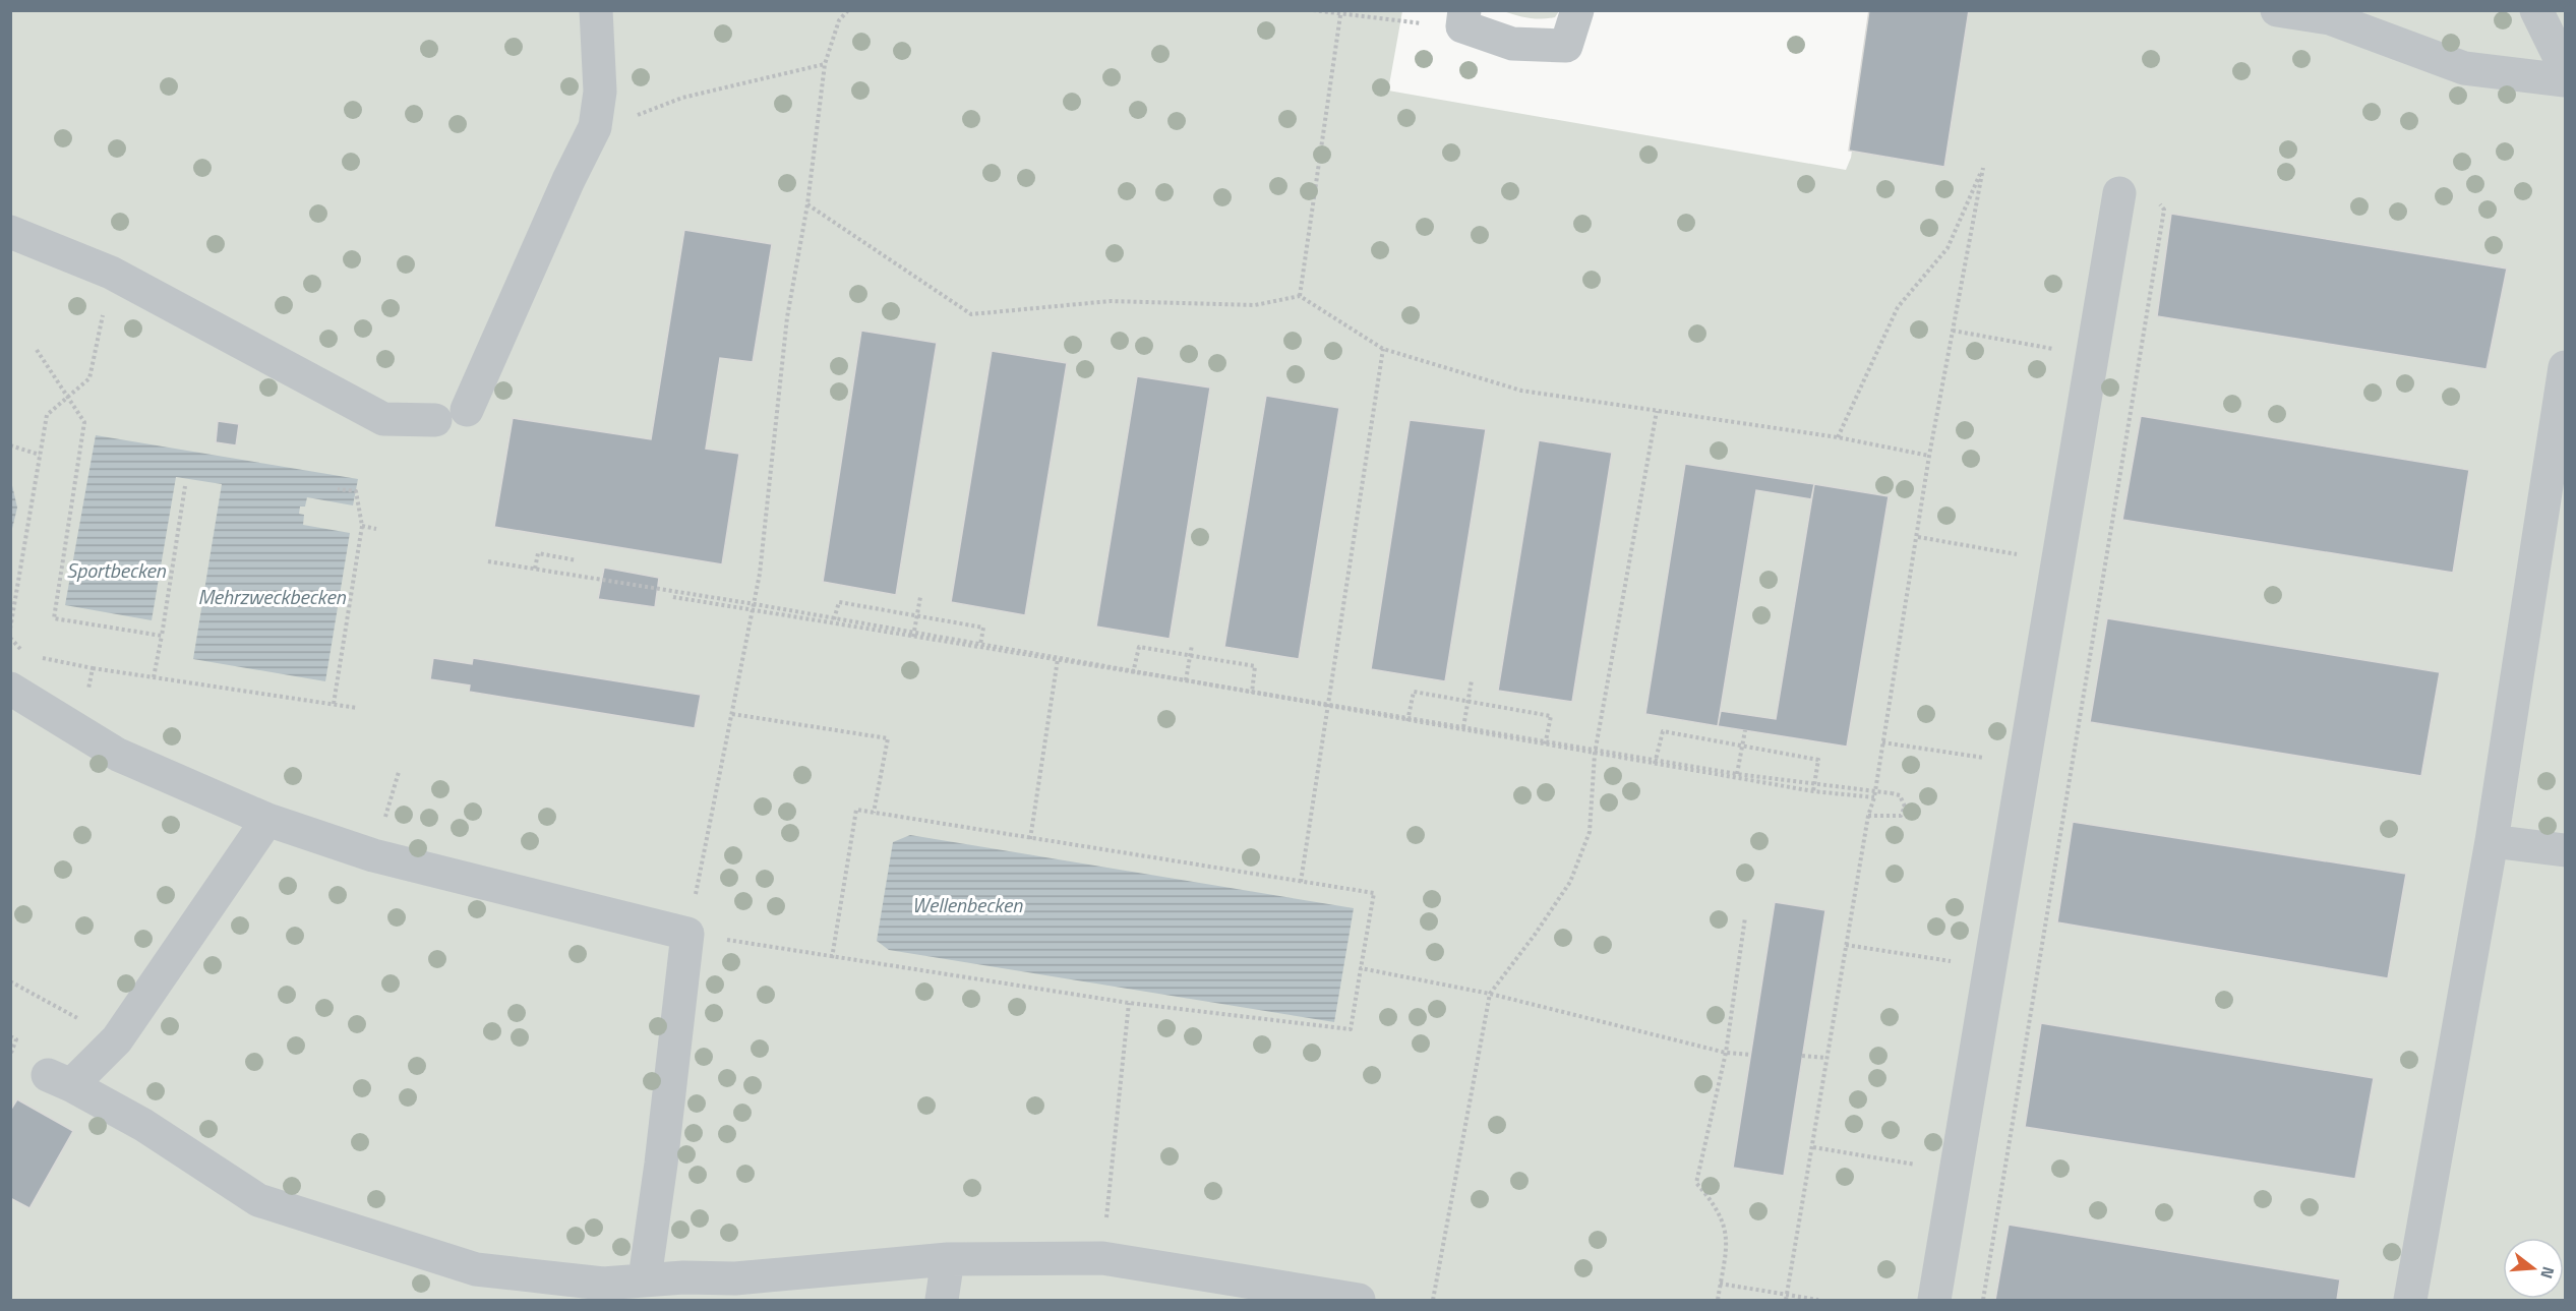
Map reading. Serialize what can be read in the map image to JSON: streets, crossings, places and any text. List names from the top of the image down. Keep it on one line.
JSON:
{"water":["Sportbecken","Mehrzweckbecken","Wellenbecken"],"north":"right"}
